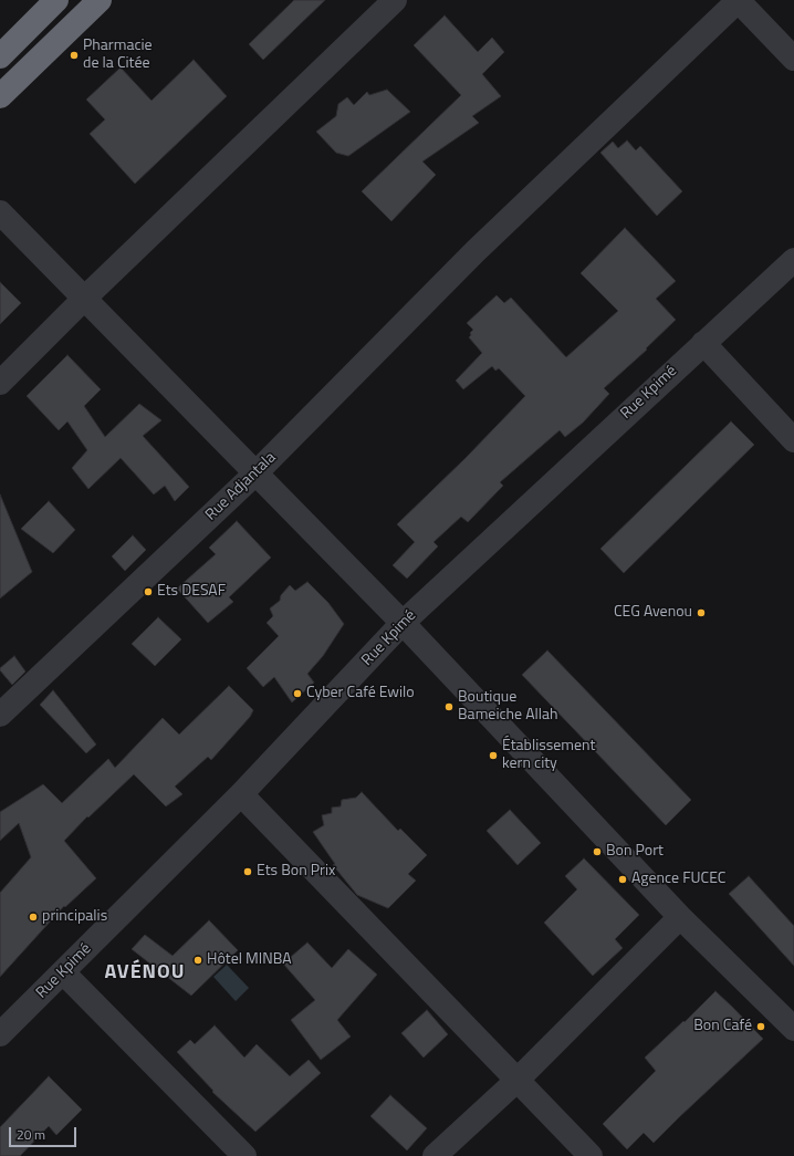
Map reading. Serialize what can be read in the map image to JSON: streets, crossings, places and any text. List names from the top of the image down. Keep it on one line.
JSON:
{"streets":{"street":["Rue Kpimé","Rue Adjantala"]},"districts":["AVÉNOU"],"places":["Pharmacie de la Citée","Ets DESAF","CEG Avenou","Cyber Café Ewilo","Boutique Bameiche Allah","Établissement kern city","Bon Port","Ets Bon Prix","Agence FUCEC","principalis","Hôtel MINBA","Bon Café"],"scale_bar":"20 m"}
